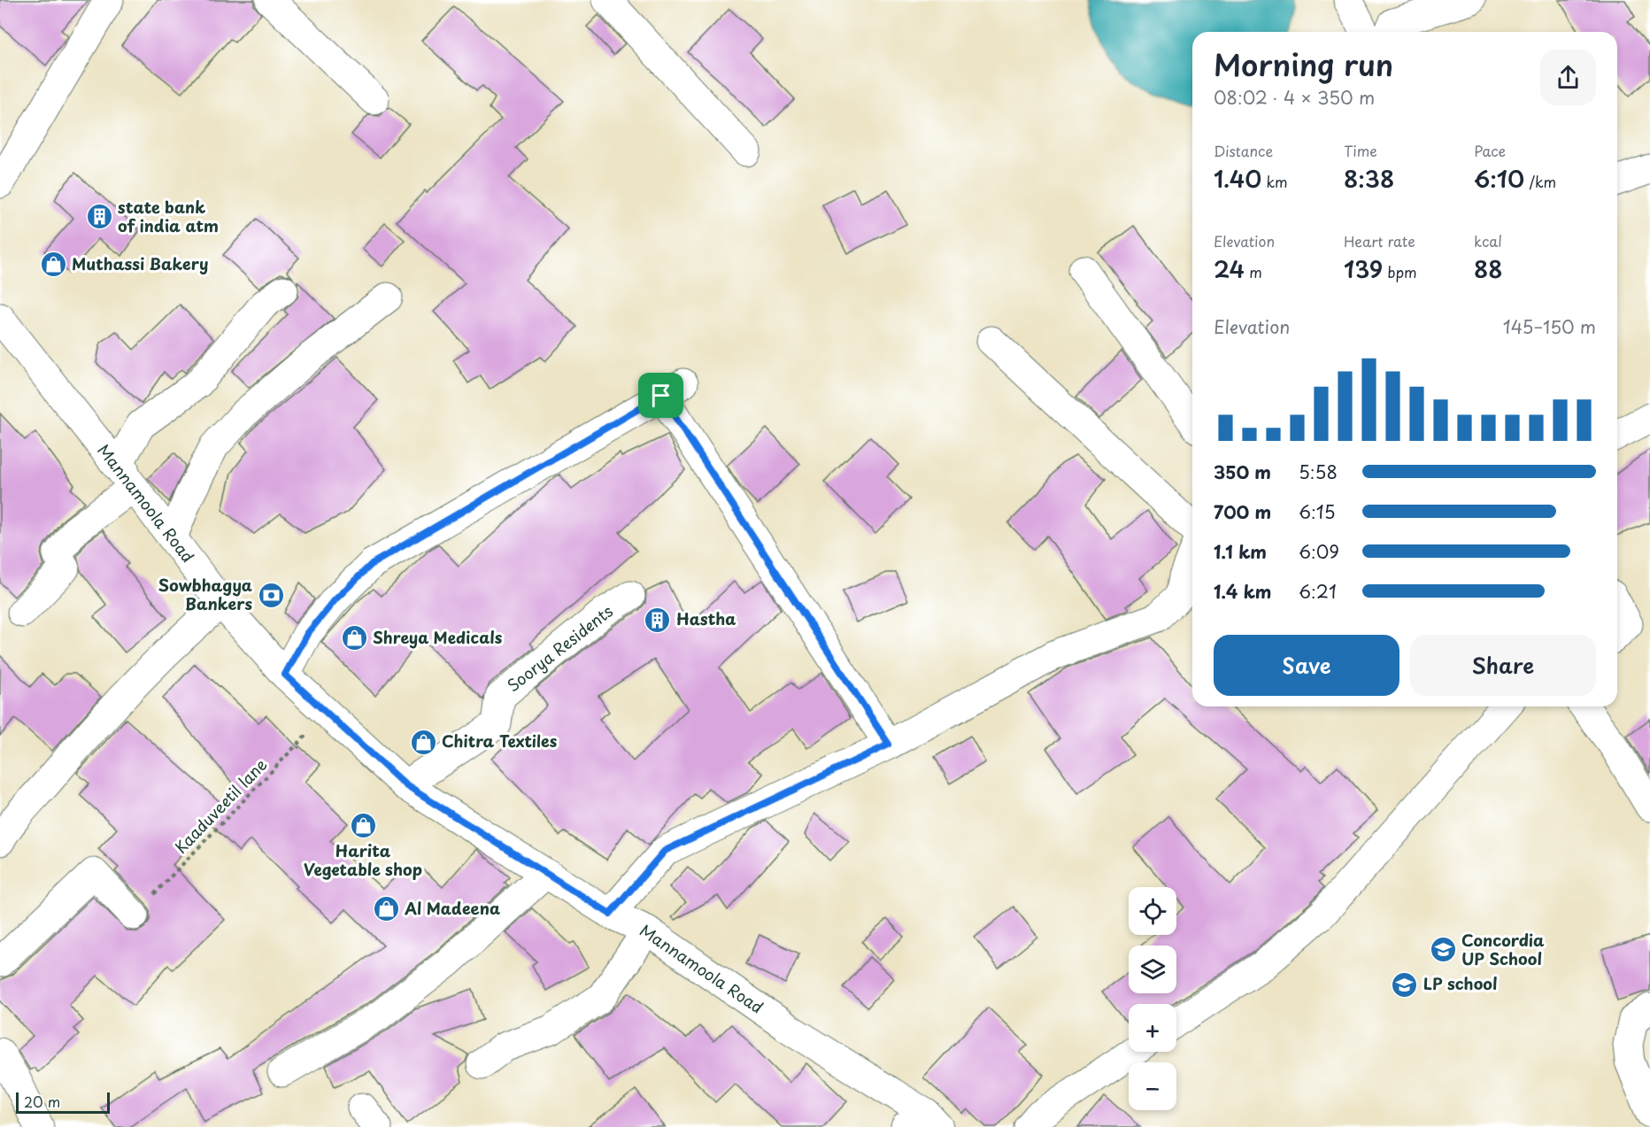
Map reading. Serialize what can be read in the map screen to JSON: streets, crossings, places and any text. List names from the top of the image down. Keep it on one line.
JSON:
{"streets":{"street":["Mannamoola Road","Soorya Residents"],"path":["Kaaduveetil lane"]},"crossings":[["Mannamoola Road","Soorya Residents"],["Mannamoola Road","Kaaduveetil lane"]],"places":{"building":["state bank of india atm","Hastha"],"shop":["Muthassi Bakery","Shreya Medicals","Chitra Textiles","Harita Vegetable shop","Al Madeena"],"bank":["Sowbhagya Bankers"],"school or university":["Concordia UP School","LP school"]},"scale_bar":"20 m","page":{"heading":["Morning run","08:02 · 4 × 350 m"],"stats":[["Distance","1.40 km"],["Time","8:38"],["Pace","6:10 /km"],["Elevation","24 m"],["Heart rate","139 bpm"],["kcal","88"]],"chart":["Elevation","145–150 m"],"list":[{"name":"350 m","note":"5:58"},{"name":"700 m","note":"6:15"},{"name":"1.1 km","note":"6:09"},{"name":"1.4 km","note":"6:21"}],"buttons":["Save","Share"],"map_buttons":["+","−"],"scale":"20 m"}}
